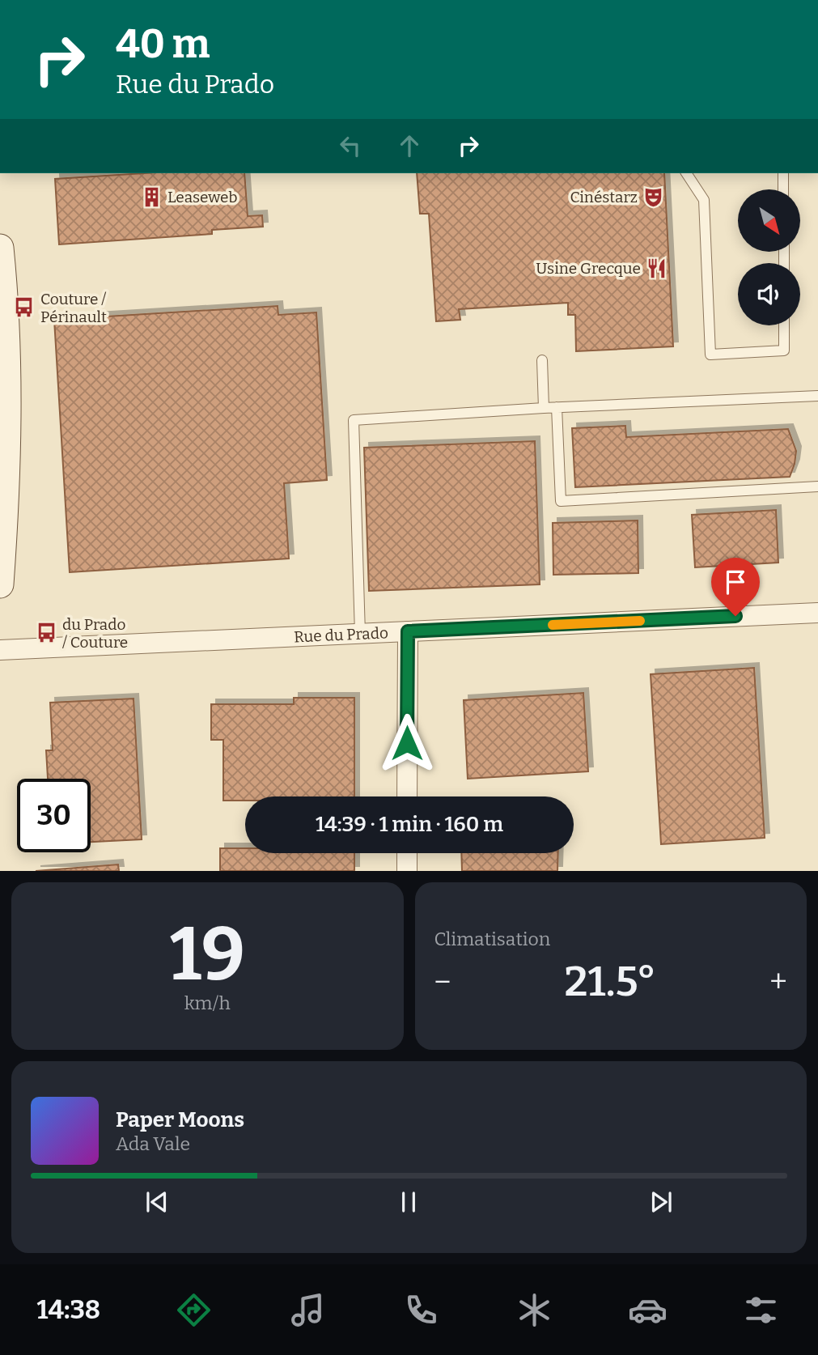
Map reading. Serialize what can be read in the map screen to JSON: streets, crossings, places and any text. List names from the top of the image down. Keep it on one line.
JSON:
{"streets":{"street":["Rue du Prado"]},"places":{"building":["Leaseweb"],"theatre":["Cinéstarz"],"restaurant":["Usine Grecque"],"bus stop":["Couture / Périnault","du Prado / Couture"]},"north":"bottom right","page":{"turn":["40 m","Rue du Prado"],"limit":"30","trip":"14:39 · 1 min · 160 m","tile":[["19","km/h"],"Climatisation"],"heat":["−","21.5°","+"],"song":["Paper Moons","Ada Vale"],"tabs":"14:38"}}
